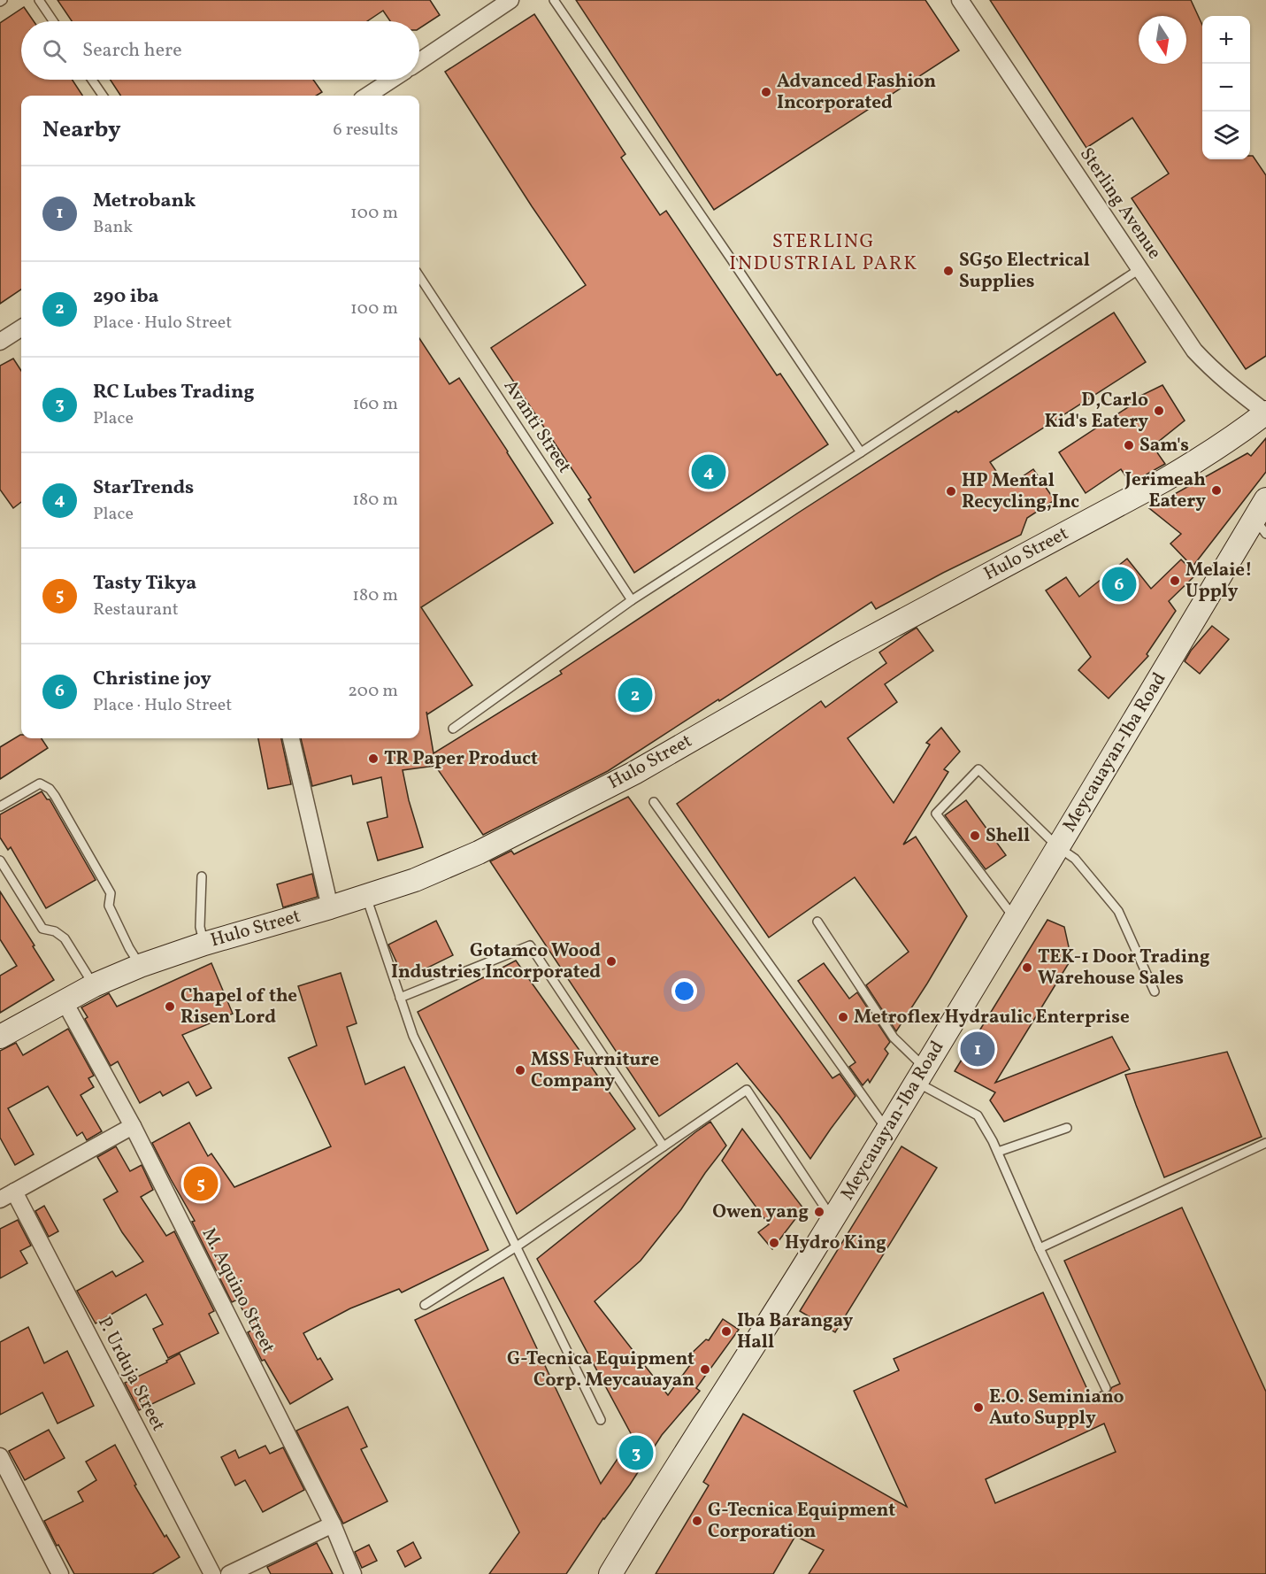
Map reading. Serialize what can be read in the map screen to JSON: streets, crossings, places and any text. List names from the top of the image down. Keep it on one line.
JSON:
{"streets":{"street":["Sterling Avenue","Hulo Street","Meycauayan-Iba Road","M. Aquino Street","P. Urduja Street"],"lane":["Avanti Street"]},"crossings":[["Sterling Avenue","Hulo Street"],["Hulo Street","M. Aquino Street"]],"districts":["STERLING INDUSTRIAL PARK"],"places":["Advanced Fashion Incorporated","SG50 Electrical Supplies","D,Carlo Kid's Eatery","Sam's","Jerimeah Eatery","HP Mental Recycling,Inc","Melaie! Upply","TR Paper Product","Shell","Gotamco Wood Industries Incorporated","TEK-1 Door Trading Warehouse Sales","Chapel of the Risen Lord","Metroflex Hydraulic Enterprise","MSS Furniture Company","Owen yang","Hydro King","Iba Barangay Hall","G-Tecnica Equipment Corp. Meycauayan","E.O. Seminiano Auto Supply","G-Tecnica Equipment Corporation"],"north":"bottom","page":{"map_buttons":["+","−"],"search":"Search here","heading":["Nearby","6 results"],"list":[{"mark":"1","name":"Metrobank","note":"Bank","value":"100 m"},{"mark":"2","name":"290 iba","note":"Place · Hulo Street","value":"100 m"},{"mark":"3","name":"RC Lubes Trading","note":"Place","value":"160 m"},{"mark":"4","name":"StarTrends","note":"Place","value":"180 m"},{"mark":"5","name":"Tasty Tikya","note":"Restaurant","value":"180 m"},{"mark":"6","name":"Christine joy","note":"Place · Hulo Street","value":"200 m"}],"pins":["4","6","2","1","5","3"]}}
